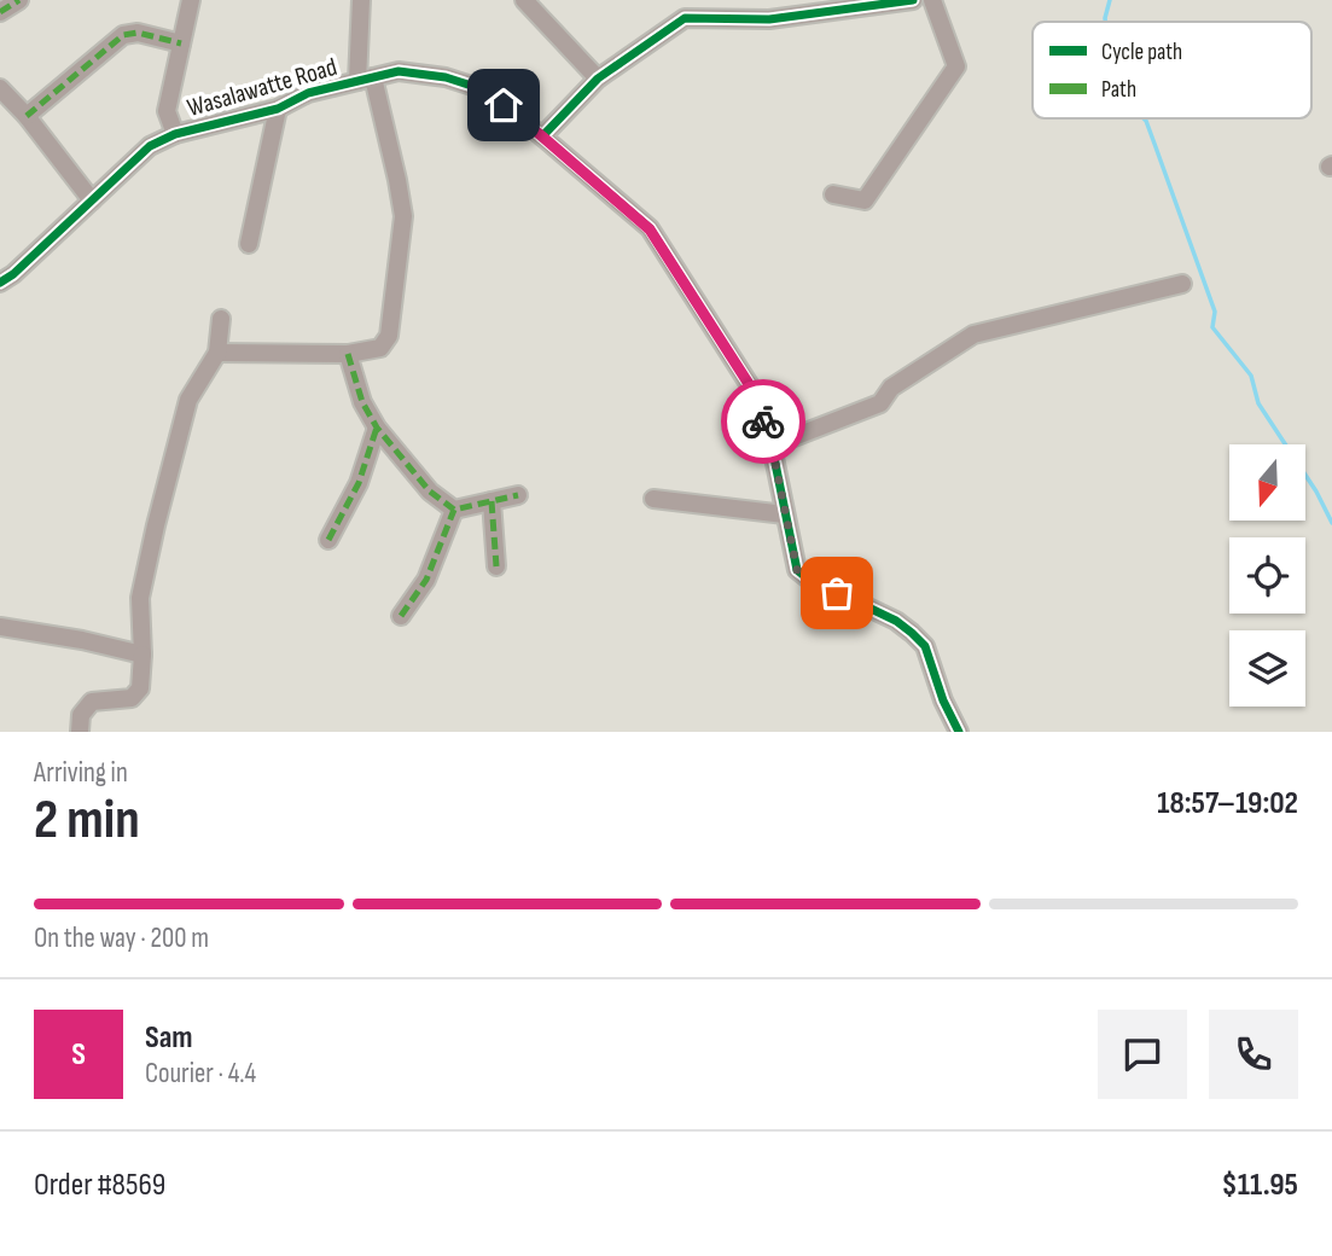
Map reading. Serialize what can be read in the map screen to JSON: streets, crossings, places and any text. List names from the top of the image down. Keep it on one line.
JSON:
{"streets":{"street":["Wasalawatte Road"]},"legend":["Cycle path","Path"],"north":"bottom","page":{"heading":["2 min","Arriving in","18:57–19:02"],"panel":["Sam","Courier · 4.4","Order #8569","$11.95"],"bar":"On the way · 200 m","round":"S"}}
